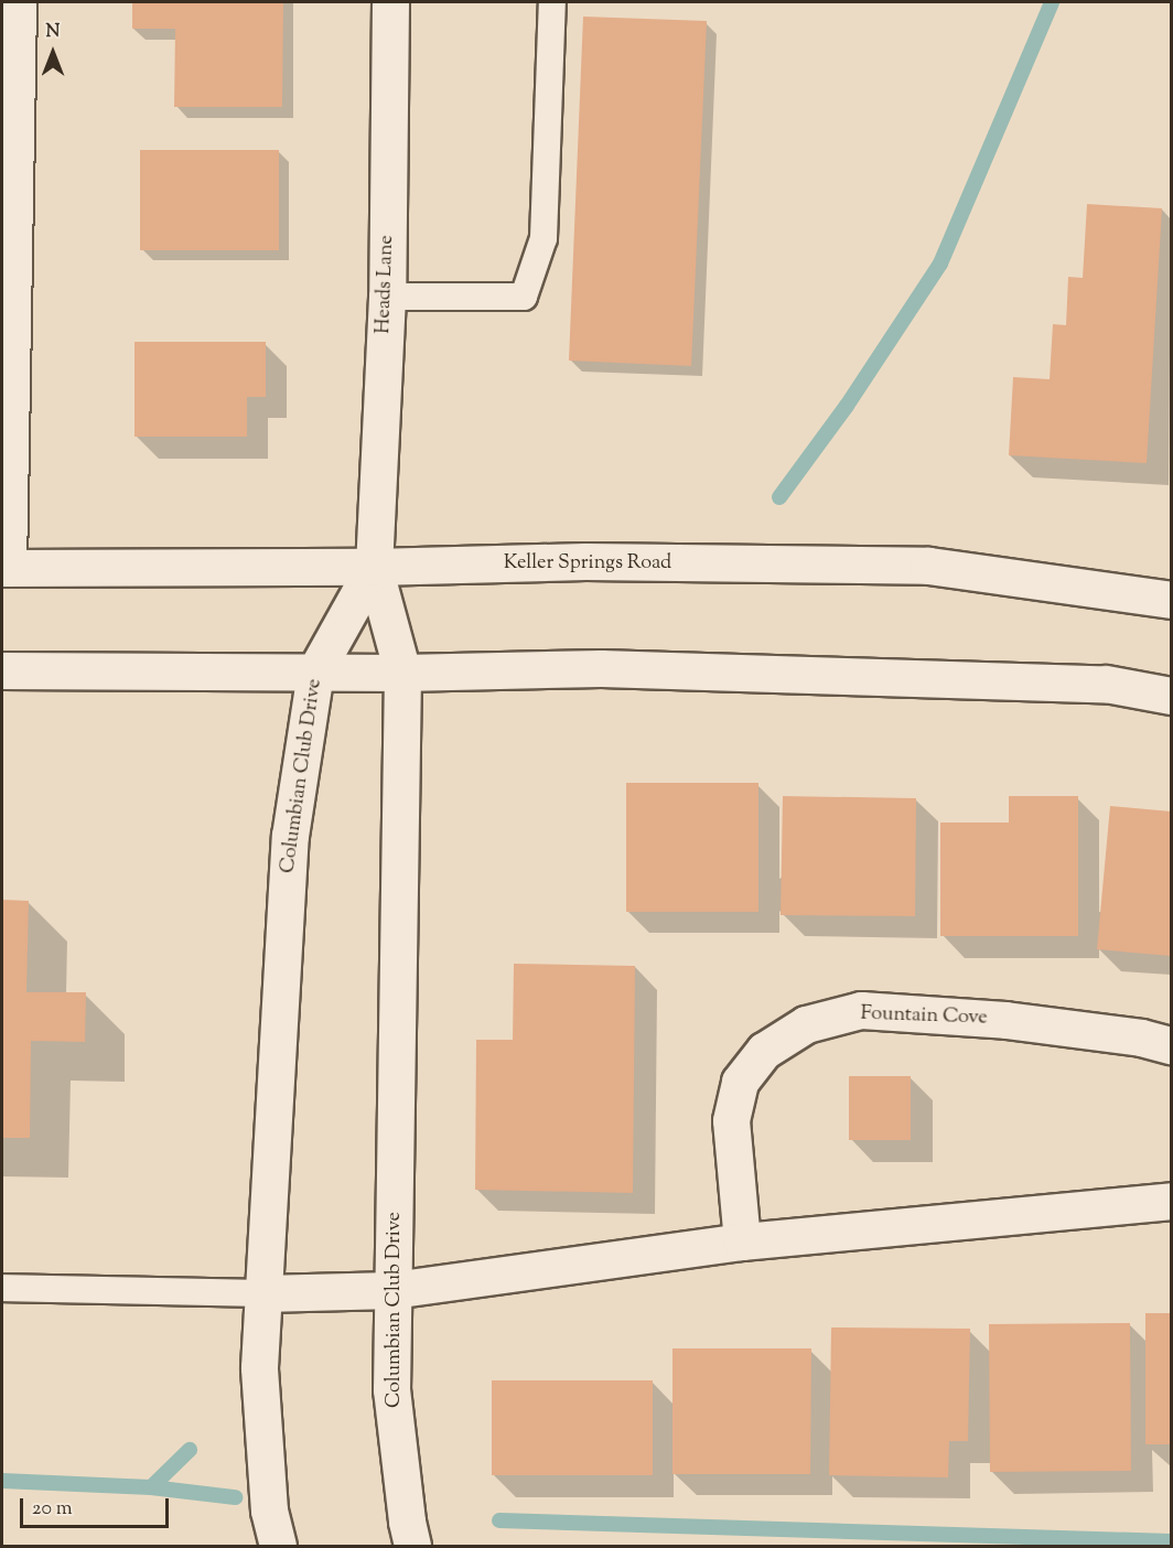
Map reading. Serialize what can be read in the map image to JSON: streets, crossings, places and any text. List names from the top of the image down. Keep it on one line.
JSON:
{"streets":{"street":["Heads Lane","Keller Springs Road","Columbian Club Drive","Fountain Cove"]},"crossings":[["Heads Lane","Keller Springs Road"],["Heads Lane","Columbian Club Drive"],["Keller Springs Road","Columbian Club Drive"]],"scale_bar":"20 m","north":"top"}
